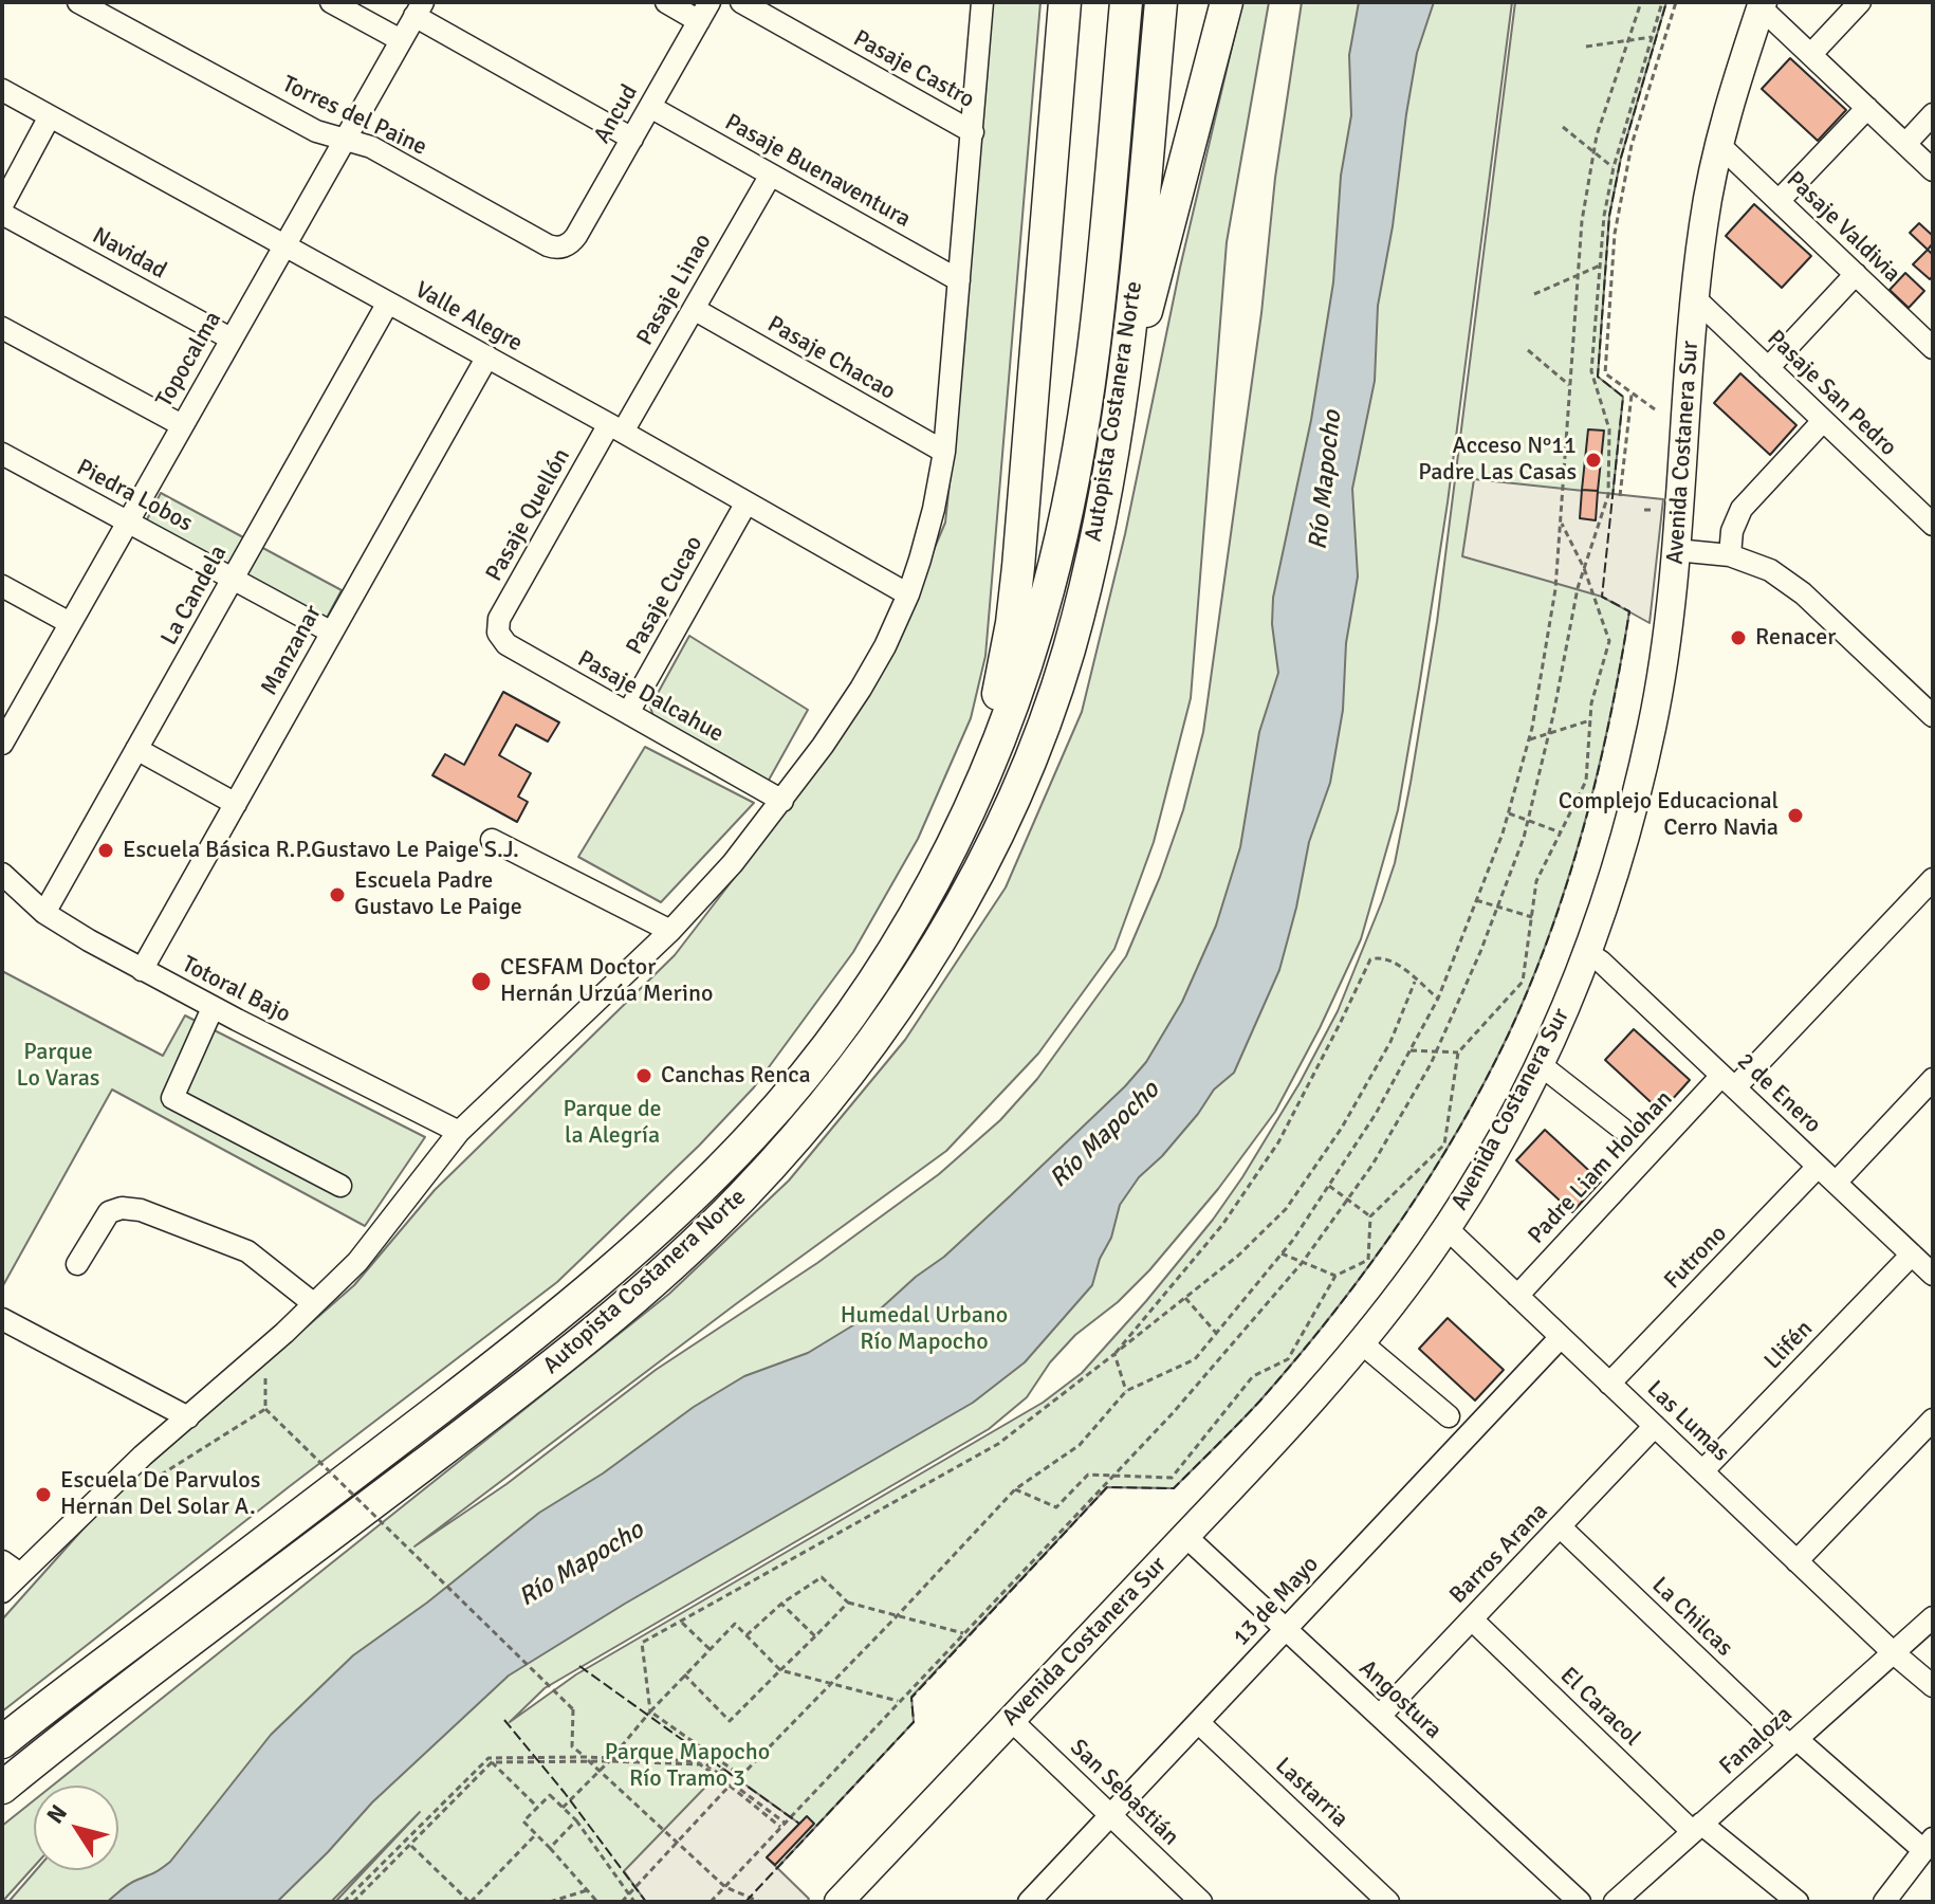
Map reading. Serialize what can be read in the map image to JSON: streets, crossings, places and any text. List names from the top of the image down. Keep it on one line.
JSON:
{"streets":{"highway":["Autopista Costanera Norte"],"main road":["Avenida Costanera Sur"],"street":["Pasaje Castro","Ancud","Torres del Paine","Pasaje Buenaventura","Pasaje Valdivia","Navidad","Pasaje Linao","Valle Alegre","Pasaje Chacao","Topocalma","Pasaje San Pedro","Piedra Lobos","Pasaje Quellón","La Candela","Pasaje Cucao","Manzanar","Pasaje Dalcahue","Totoral Bajo","2 de Enero","Padre Liam Holohan","Futrono","Llifén","Las Lumas","Barros Arana","13 de Mayo","La Chilcas","Angostura","El Caracol","Fanaloza","San Sebastián","Lastarria"]},"crossings":[["Ancud","Torres del Paine"],["Ancud","Pasaje Buenaventura"],["Torres del Paine","Topocalma"],["Pasaje Buenaventura","Pasaje Linao"],["Pasaje Valdivia","Avenida Costanera Sur"],["Navidad","Topocalma"],["Pasaje Linao","Valle Alegre"],["Pasaje Linao","Pasaje Chacao"],["Pasaje Linao","Pasaje Quellón"],["Valle Alegre","Topocalma"],["Valle Alegre","Pasaje Quellón"],["Valle Alegre","La Candela"],["Valle Alegre","Pasaje Cucao"],["Valle Alegre","Manzanar"],["Topocalma","Piedra Lobos"],["Pasaje San Pedro","Avenida Costanera Sur"],["Avenida Costanera Sur","2 de Enero"],["Avenida Costanera Sur","Las Lumas"],["Avenida Costanera Sur","Angostura"],["Avenida Costanera Sur","San Sebastián"],["Piedra Lobos","La Candela"],["Piedra Lobos","Manzanar"],["Pasaje Quellón","Pasaje Dalcahue"],["La Candela","Totoral Bajo"],["Pasaje Cucao","Pasaje Dalcahue"],["Manzanar","Totoral Bajo"],["2 de Enero","Padre Liam Holohan"],["2 de Enero","Futrono"],["2 de Enero","Llifén"],["Padre Liam Holohan","Las Lumas"],["Futrono","Las Lumas"],["Llifén","Las Lumas"],["Las Lumas","Barros Arana"],["Las Lumas","13 de Mayo"],["Las Lumas","Fanaloza"],["Barros Arana","La Chilcas"],["Barros Arana","Angostura"],["Barros Arana","El Caracol"],["13 de Mayo","Angostura"],["13 de Mayo","San Sebastián"],["13 de Mayo","Lastarria"],["La Chilcas","Fanaloza"],["El Caracol","Fanaloza"]],"water":["Río Mapocho"],"parks":["Parque Lo Varas","Parque de la Alegría","Humedal Urbano Río Mapocho","Parque Mapocho Río Tramo 3"],"places":["Acceso N°11 Padre Las Casas","Renacer","Complejo Educacional Cerro Navia","Escuela Básica R.P.Gustavo Le Paige S.J.","Escuela Padre Gustavo Le Paige","CESFAM Doctor Hernán Urzúa Merino","Canchas Renca","Escuela De Parvulos Hernan Del Solar A."],"north":"top left"}
